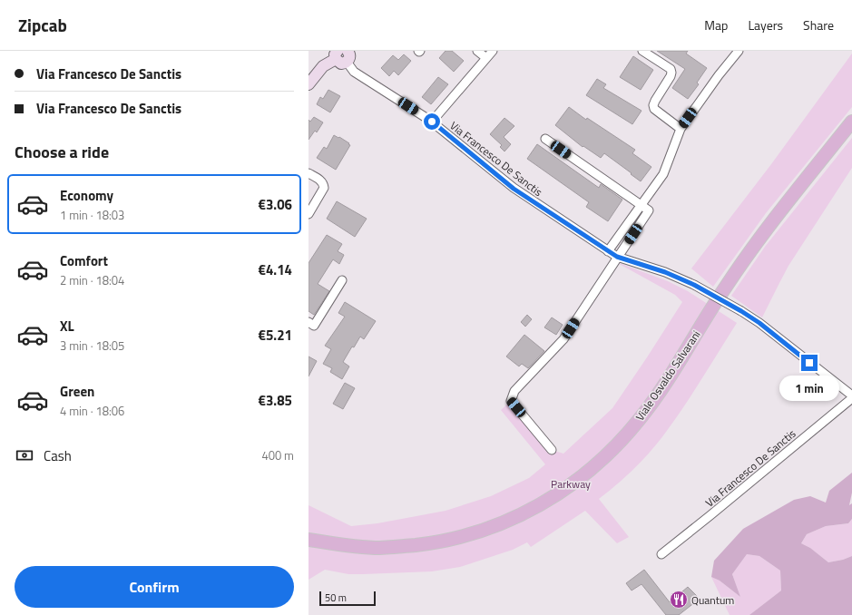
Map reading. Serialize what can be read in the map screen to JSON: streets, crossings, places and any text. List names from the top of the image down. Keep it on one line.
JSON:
{"streets":{"main road":["Viale Osvaldo Salvarani"],"street":["Via Francesco De Sanctis"]},"parks":["Parkway"],"places":{"restaurant":["Quantum"]},"scale_bar":"50 m","page":{"header":"Zipcab","nav":["Map","Layers","Share"],"banner":["Via Francesco De Sanctis","Via Francesco De Sanctis"],"heading":"Choose a ride","list":[{"name":"Economy","note":"1 min · 18:03","value":"€3.06"},{"name":"Comfort","note":"2 min · 18:04","value":"€4.14"},{"name":"XL","note":"3 min · 18:05","value":"€5.21"},{"name":"Green","note":"4 min · 18:06","value":"€3.85"}],"bubble":"1 min","pay":["Cash","400 m"],"buttons":"Confirm","scale":"50 m"}}
